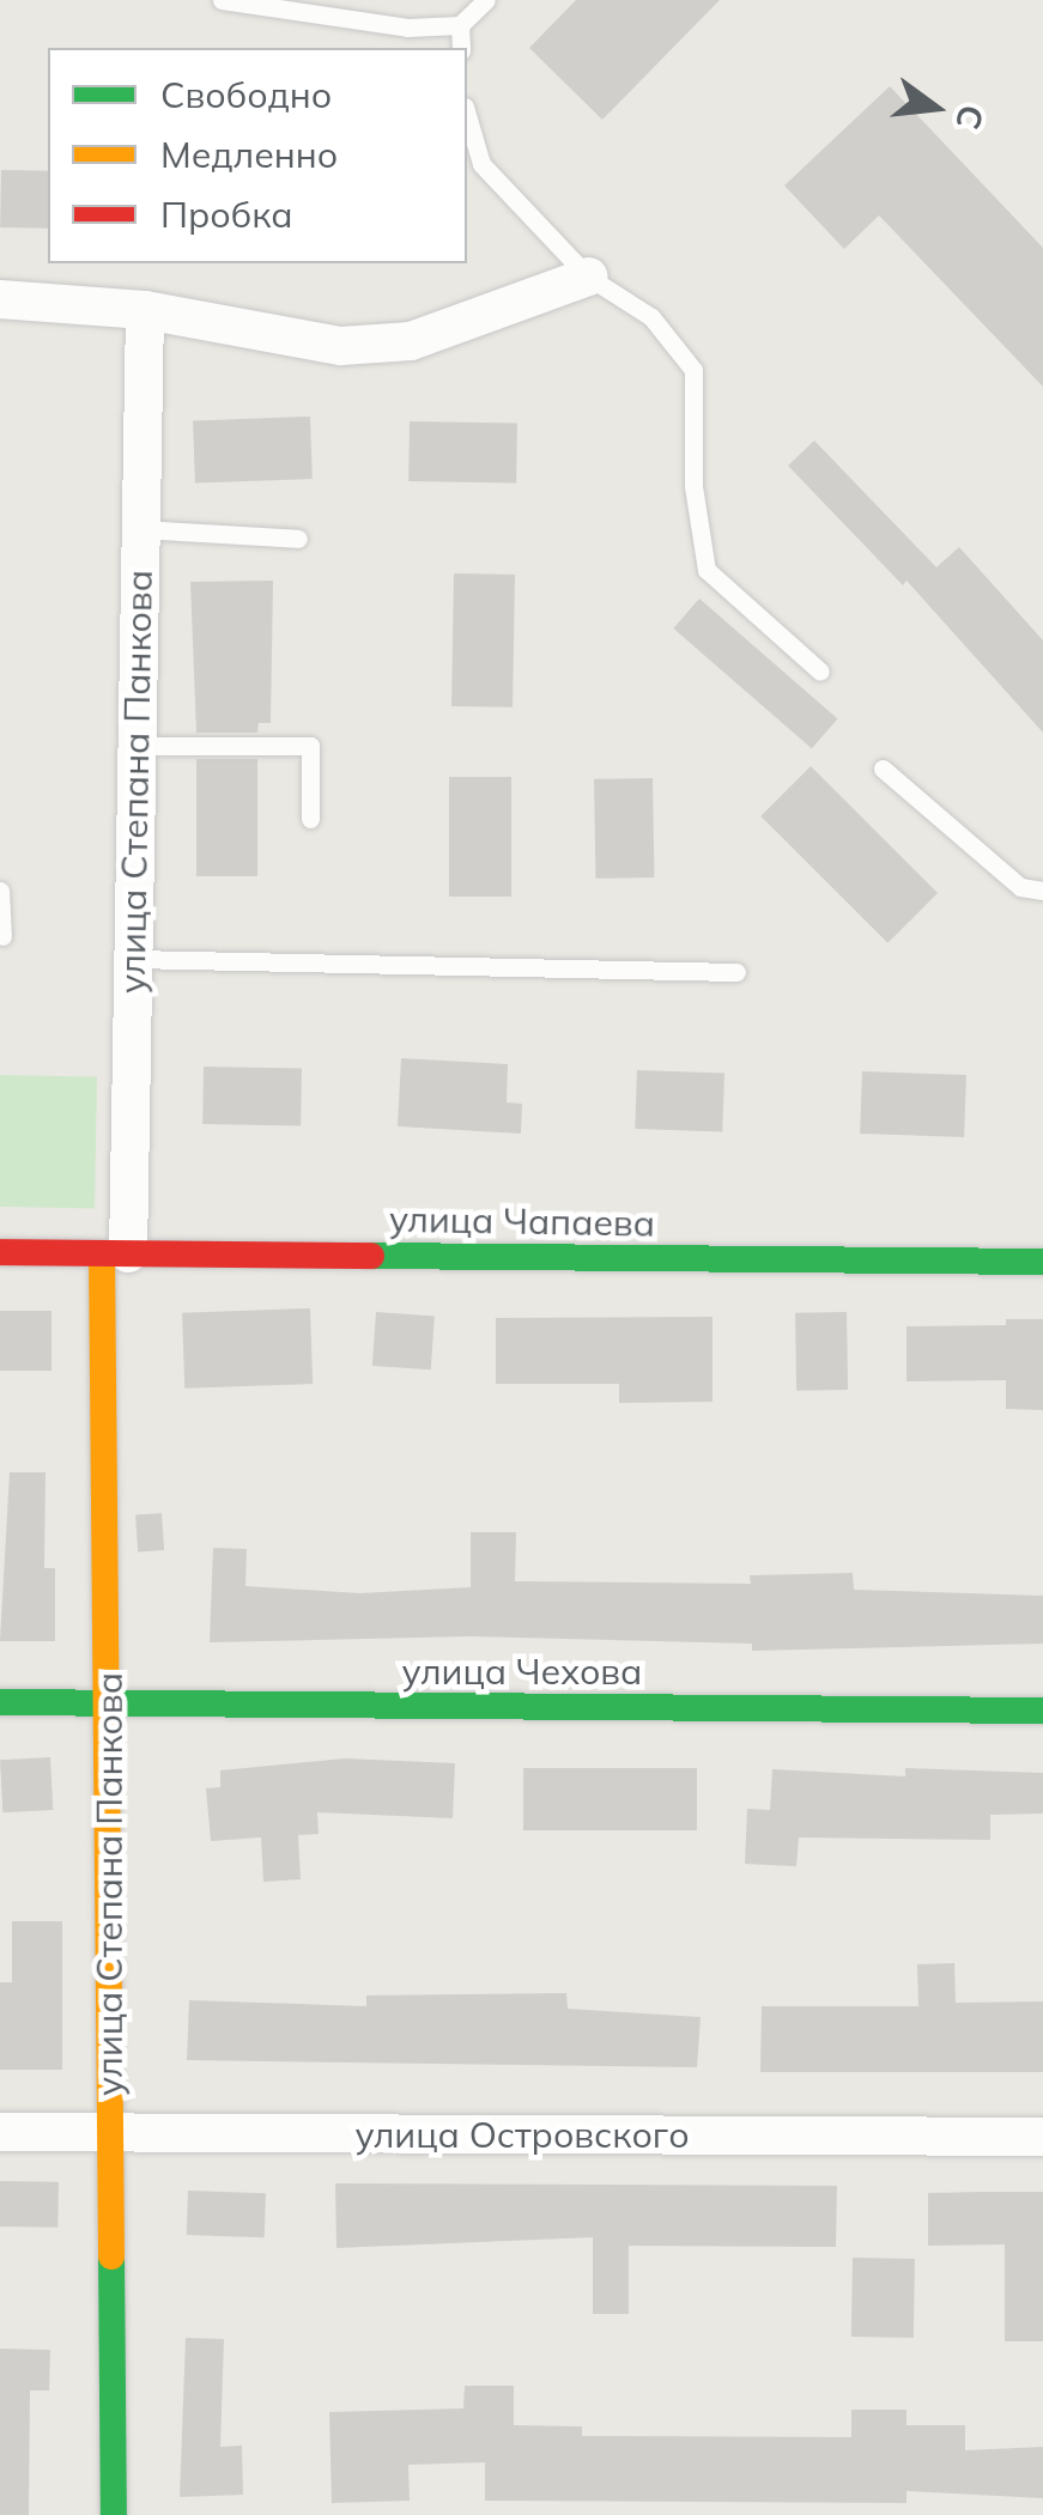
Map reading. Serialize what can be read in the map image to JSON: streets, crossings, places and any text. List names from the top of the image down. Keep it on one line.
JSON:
{"streets":{"street":["улица Степана Панкова","улица Чапаева","улица Чехова","улица Островского"]},"crossings":[["улица Степана Панкова","улица Чапаева"],["улица Степана Панкова","улица Чехова"],["улица Степана Панкова","улица Островского"]],"legend":["Свободно","Медленно","Пробка"],"north":"right"}
